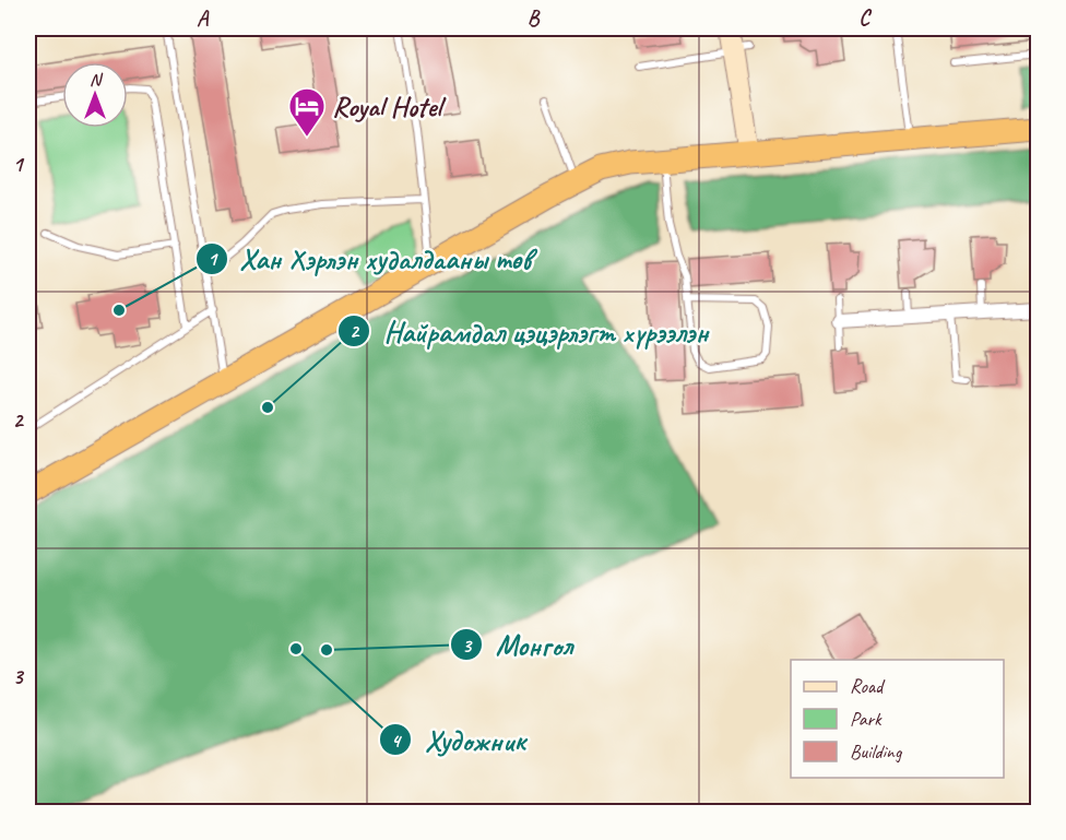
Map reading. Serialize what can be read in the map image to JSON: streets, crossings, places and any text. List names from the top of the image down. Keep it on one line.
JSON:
{"places":{"hotel":["Royal Hotel"],"other":["Хан Хэрлэн худалдааны төв","Найрамдал цэцэрлэгт хүрээлэн","Художник","Монгол"]},"legend":["Road","Park","Building"],"north":"top","grid":{"columns":["A","B","C"],"rows":["1","2","3"]}}
